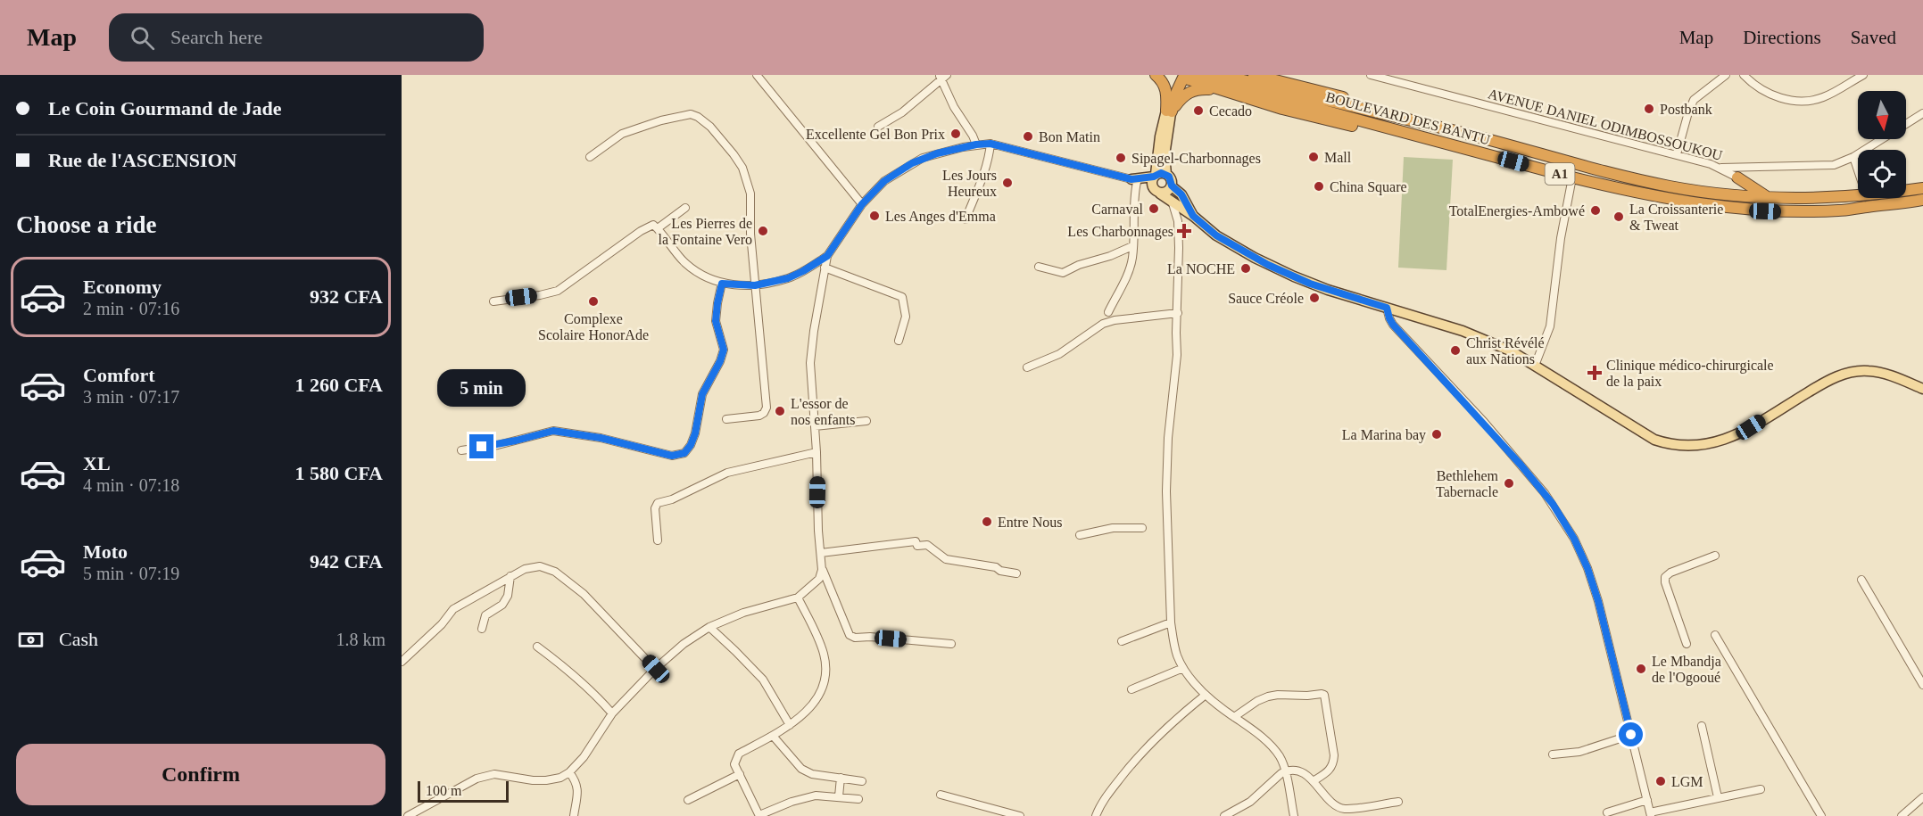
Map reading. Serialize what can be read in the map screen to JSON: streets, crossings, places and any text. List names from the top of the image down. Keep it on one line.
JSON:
{"streets":{"highway":["BOULEVARD DES BANTU","A1"],"street":["AVENUE DANIEL ODIMBOSSOUKOU"]},"places":{"other":["Postbank","Cecado","Excellente Gel Bon Prix","Bon Matin","Mall","Sipagel-Charbonnages","Les Jours Heureux","China Square","Carnaval","TotalEnergies-Ambowé","Les Anges d'Emma","La Croissanterie & Tweat","Les Pierres de la Fontaine Vero","La NOCHE","Sauce Créole","Complexe Scolaire HonorAde","Christ Révélé aux Nations","L'essor de nos enfants","La Marina bay","Bethlehem Tabernacle","Entre Nous","Le Mbandja de l'Ogooué","LGM"],"health":["Les Charbonnages","Clinique médico-chirurgicale de la paix"]},"scale_bar":"100 m","north":"bottom","page":{"header":"Map","search":"Search here","nav":["Map","Directions","Saved"],"banner":["Le Coin Gourmand de Jade","Rue de l'ASCENSION"],"heading":"Choose a ride","list":[{"name":"Economy","note":"2 min · 07:16","value":"932 CFA"},{"name":"Comfort","note":"3 min · 07:17","value":"1 260 CFA"},{"name":"XL","note":"4 min · 07:18","value":"1 580 CFA"},{"name":"Moto","note":"5 min · 07:19","value":"942 CFA"}],"bubble":"5 min","pay":["Cash","1.8 km"],"buttons":"Confirm","scale":"100 m"}}
